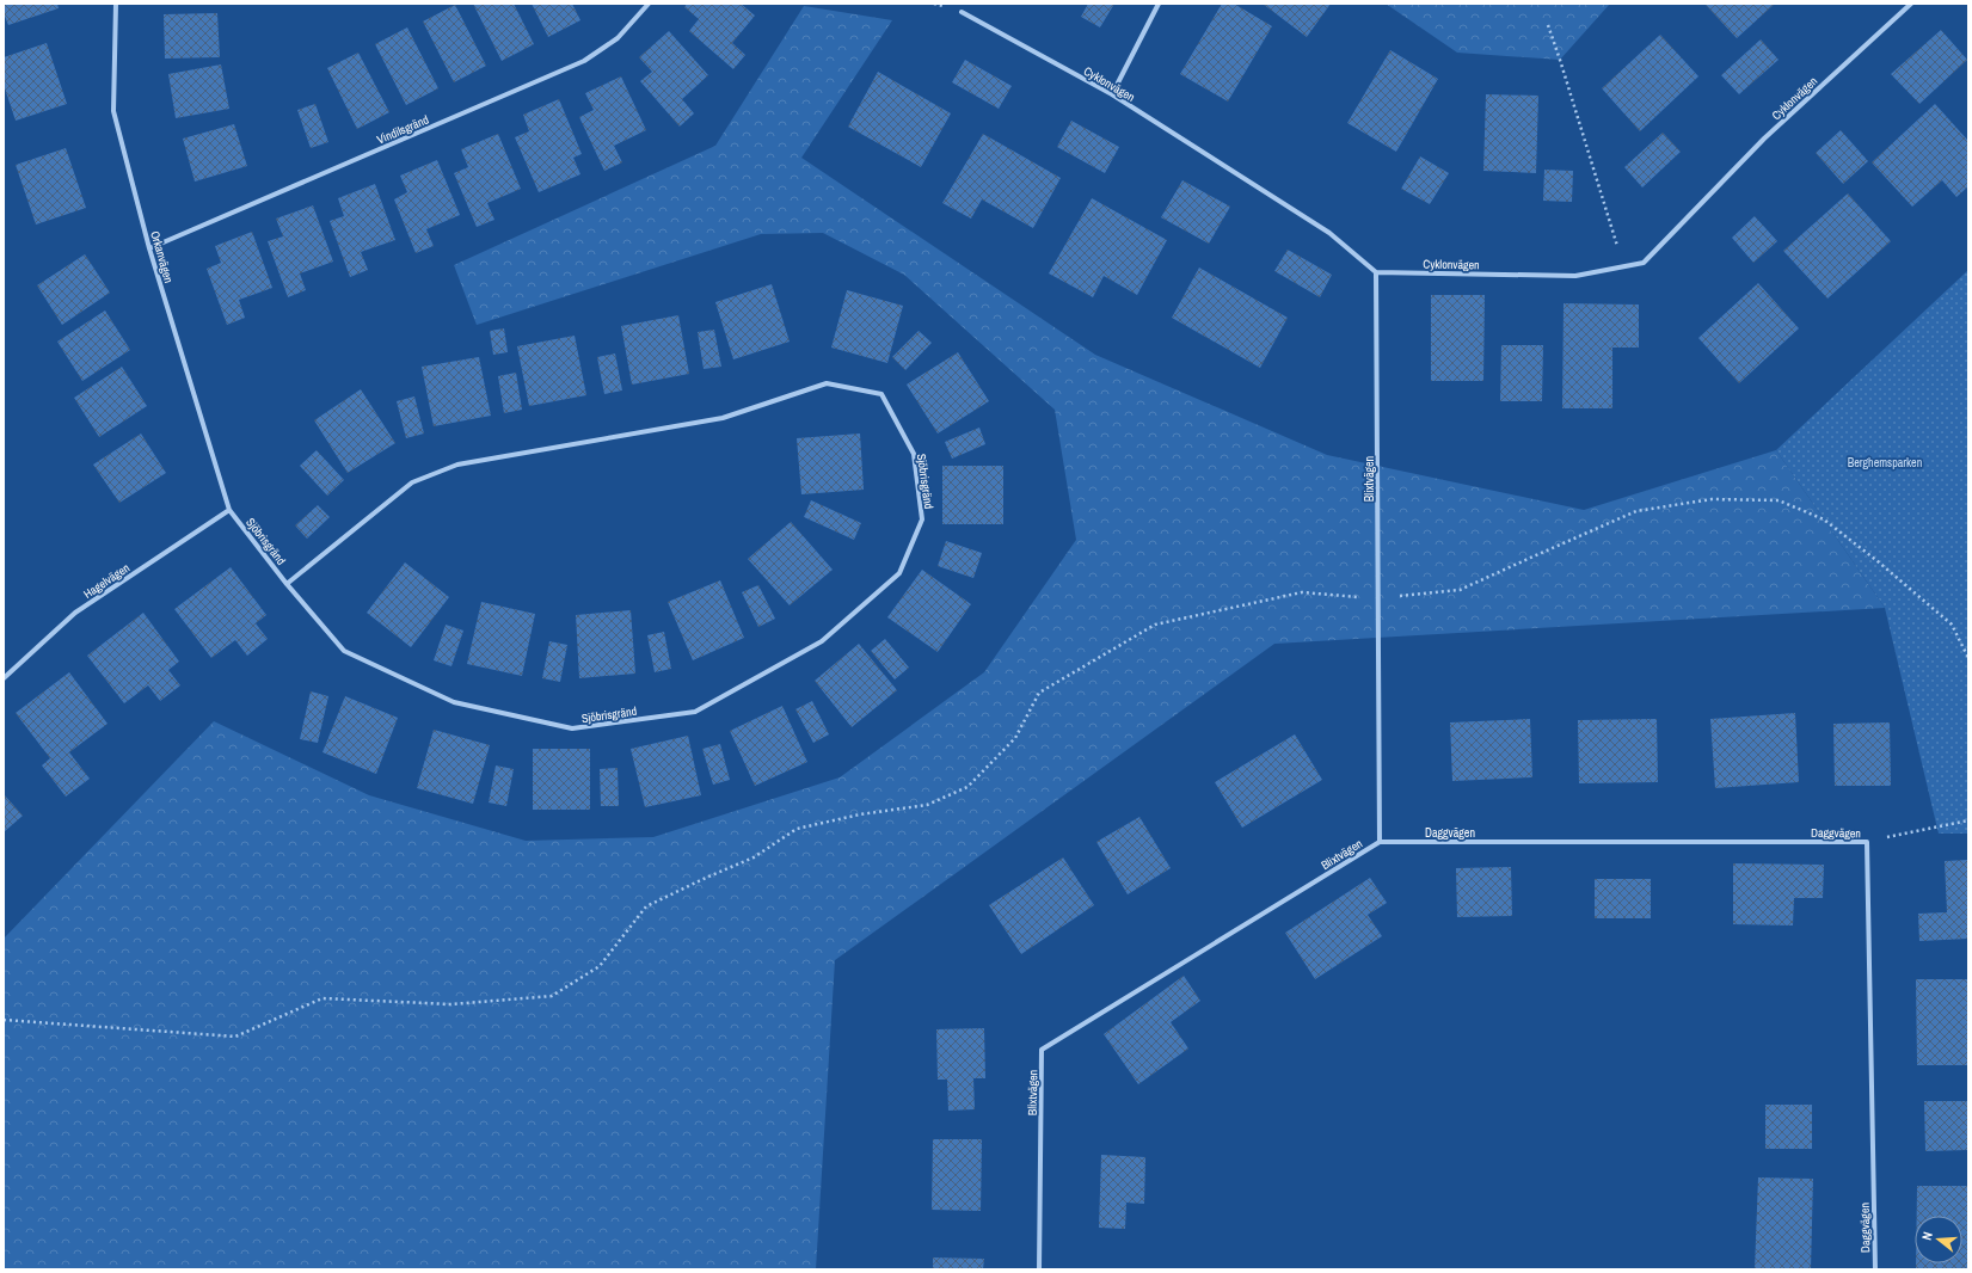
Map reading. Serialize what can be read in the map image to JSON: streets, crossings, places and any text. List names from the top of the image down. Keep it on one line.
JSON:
{"streets":{"street":["Cyklonvägen","Vindilsgränd","Orkanvägen","Blixtvägen","Sjöbrisgränd","Hagelvägen","Daggvägen"]},"crossings":[["Cyklonvägen","Blixtvägen"],["Vindilsgränd","Orkanvägen"],["Orkanvägen","Sjöbrisgränd"],["Orkanvägen","Hagelvägen"],["Blixtvägen","Daggvägen"],["Sjöbrisgränd","Hagelvägen"]],"parks":["Berghemsparken"],"north":"left"}
